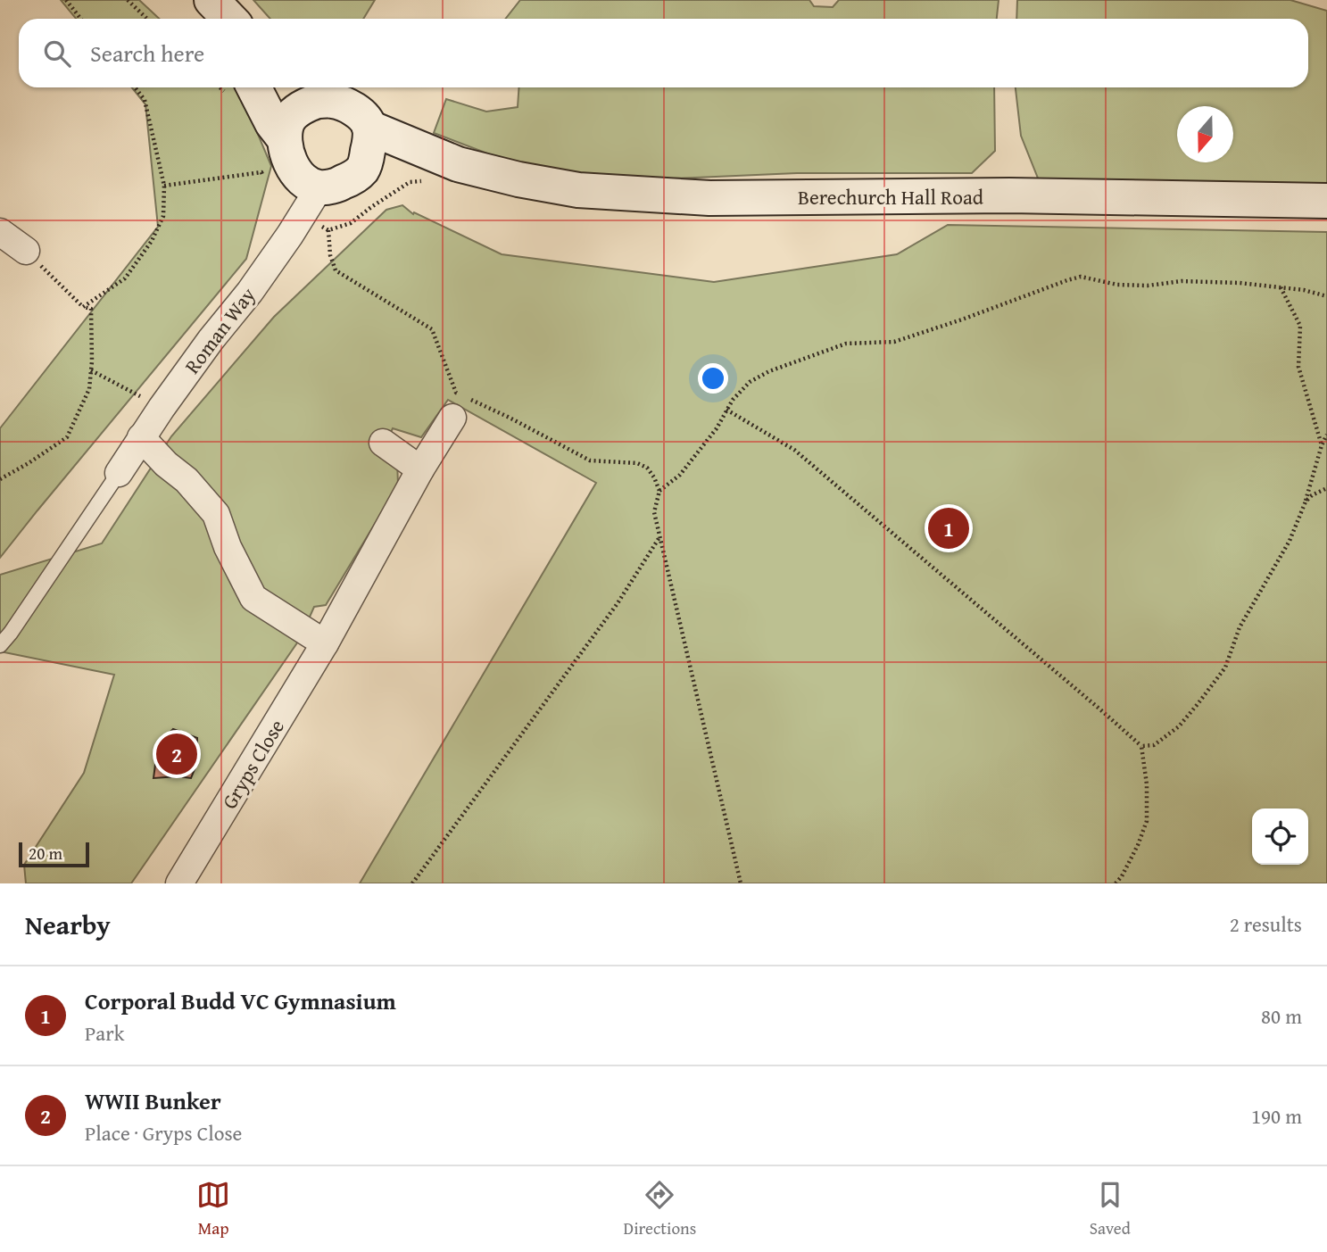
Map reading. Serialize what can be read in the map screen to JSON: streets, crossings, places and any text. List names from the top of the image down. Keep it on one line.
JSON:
{"streets":{"street":["Berechurch Hall Road","Roman Way","Gryps Close"]},"crossings":[["Berechurch Hall Road","Roman Way"]],"scale_bar":"20 m","north":"bottom","page":{"search":"Search here","pins":["1","2"],"scale":"20 m","heading":["Nearby","2 results"],"list":[{"mark":"1","name":"Corporal Budd VC Gymnasium","note":"Park","value":"80 m"},{"mark":"2","name":"WWII Bunker","note":"Place · Gryps Close","value":"190 m"}],"nav":["Map","Directions","Saved"]}}
